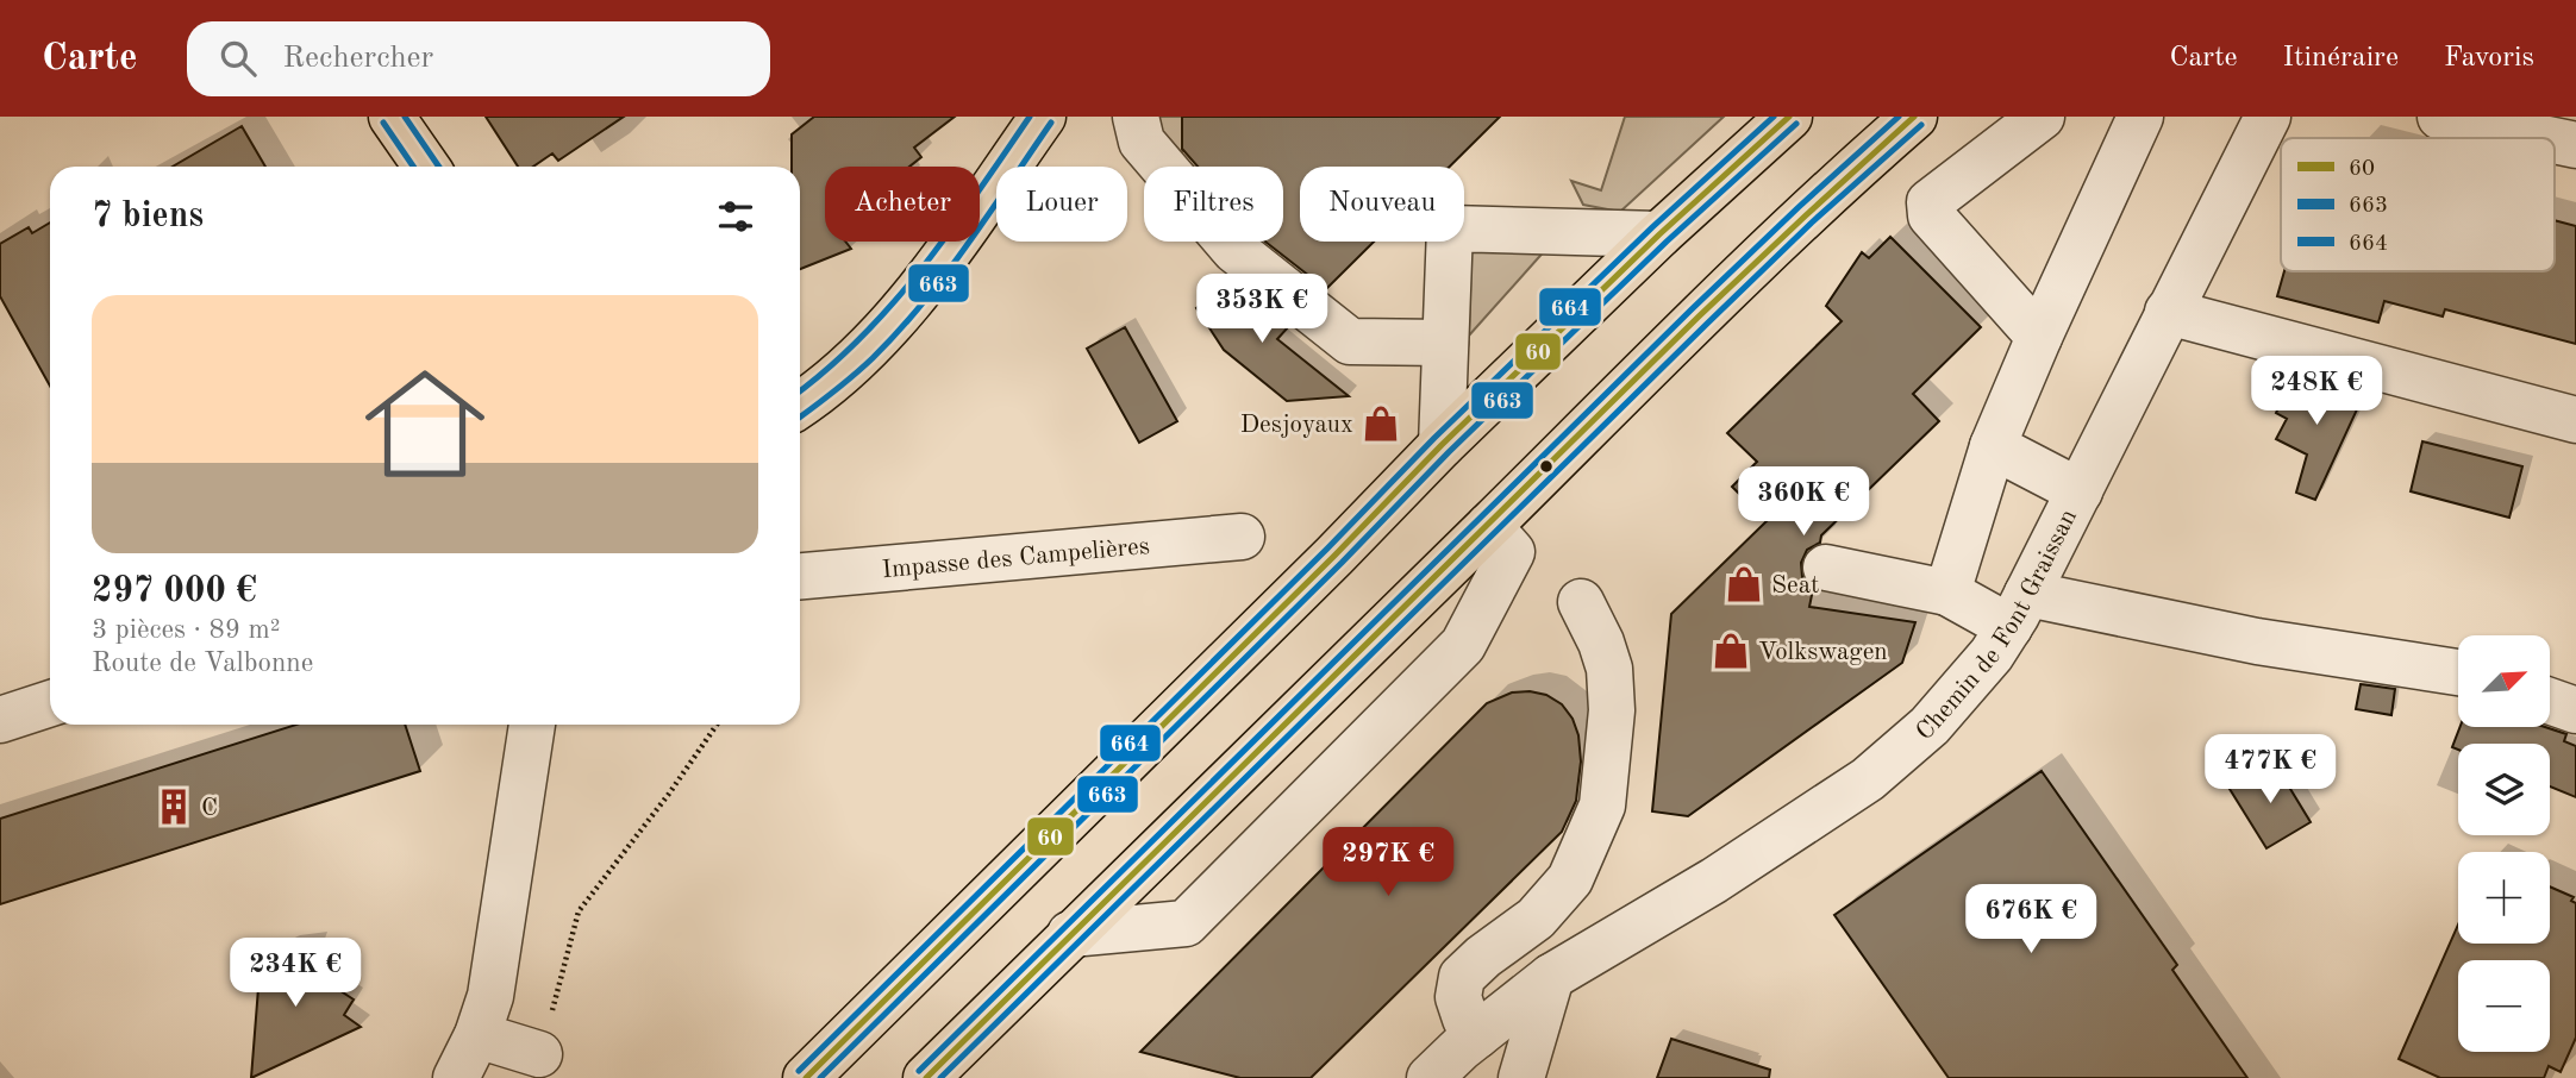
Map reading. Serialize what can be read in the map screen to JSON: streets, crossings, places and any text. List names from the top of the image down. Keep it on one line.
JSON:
{"streets":{"street":["Impasse des Campelières","Chemin de Font Graissan"]},"places":{"shop":["Desjoyaux","Seat","Volkswagen"],"building":["C"]},"lines":["transit line 60","transit line 664","transit line 663"],"legend":["60","663","664"],"north":"top right","page":{"header":"Carte","search":"Rechercher","nav":["Carte","Itinéraire","Favoris"],"chip":["Acheter","Louer","Filtres","Nouveau"],"heading":"7 biens","list":[{"name":"297 000 €","note":"3 pièces · 89 m² · Route de Valbonne"}],"price":["353K €","248K €","360K €","477K €","297K €","676K €","234K €"],"map_buttons":["+","−"]}}
